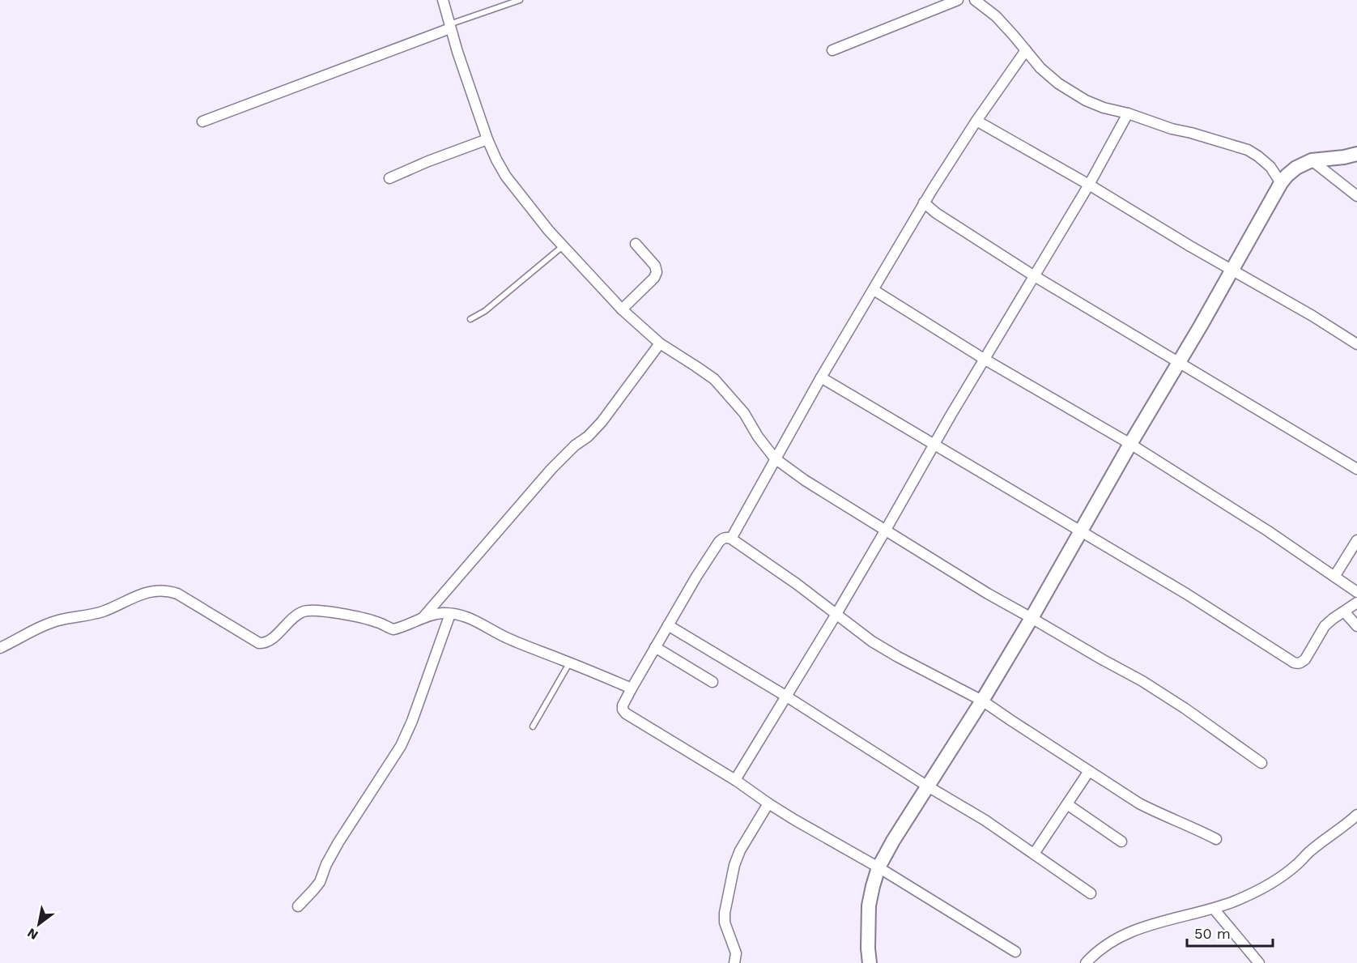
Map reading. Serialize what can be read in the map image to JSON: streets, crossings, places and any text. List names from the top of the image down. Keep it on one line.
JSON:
{"scale_bar":"50 m","north":"bottom left"}
